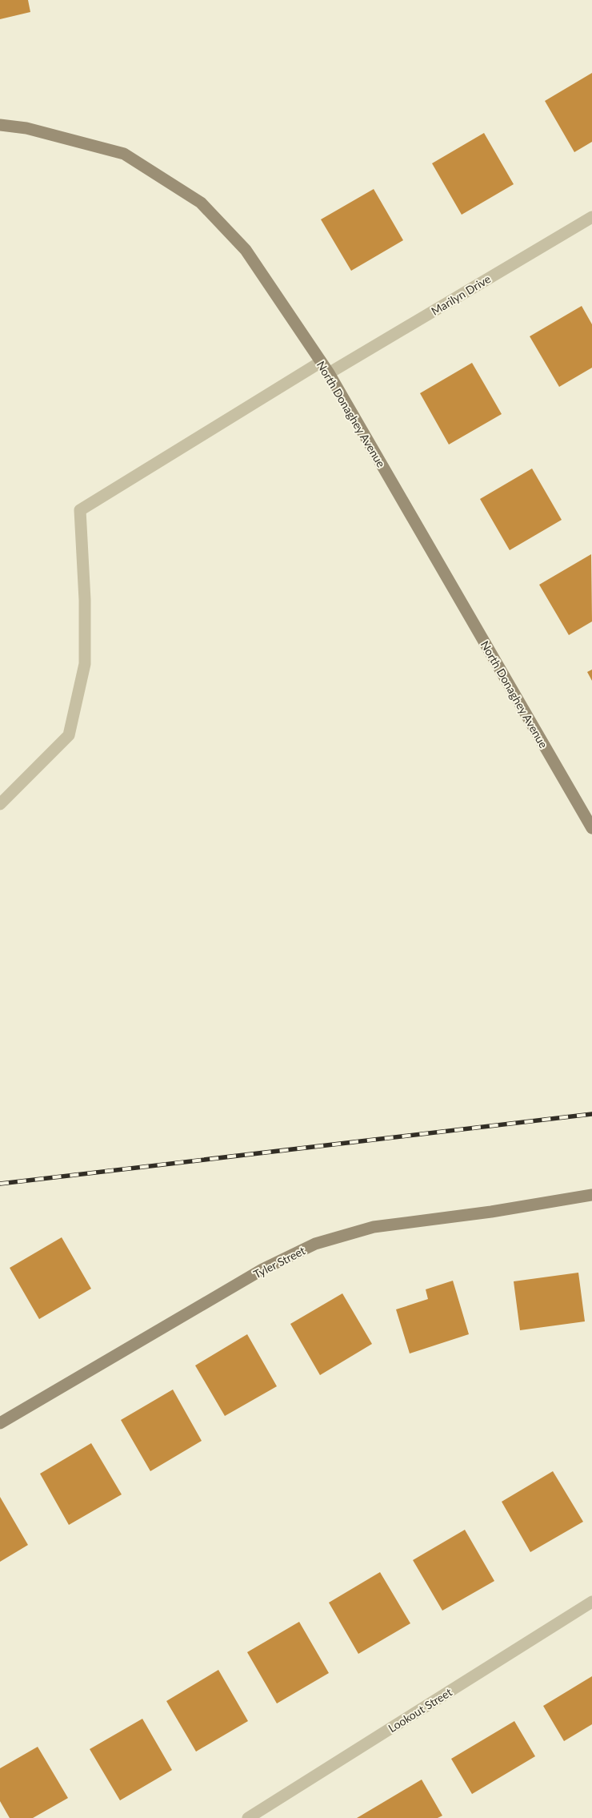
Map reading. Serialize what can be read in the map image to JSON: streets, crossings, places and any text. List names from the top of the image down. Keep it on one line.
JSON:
{"streets":{"street":["Marilyn Drive","North Donaghey Avenue","Tyler Street","Lookout Street"]},"crossings":[["Marilyn Drive","North Donaghey Avenue"]]}
